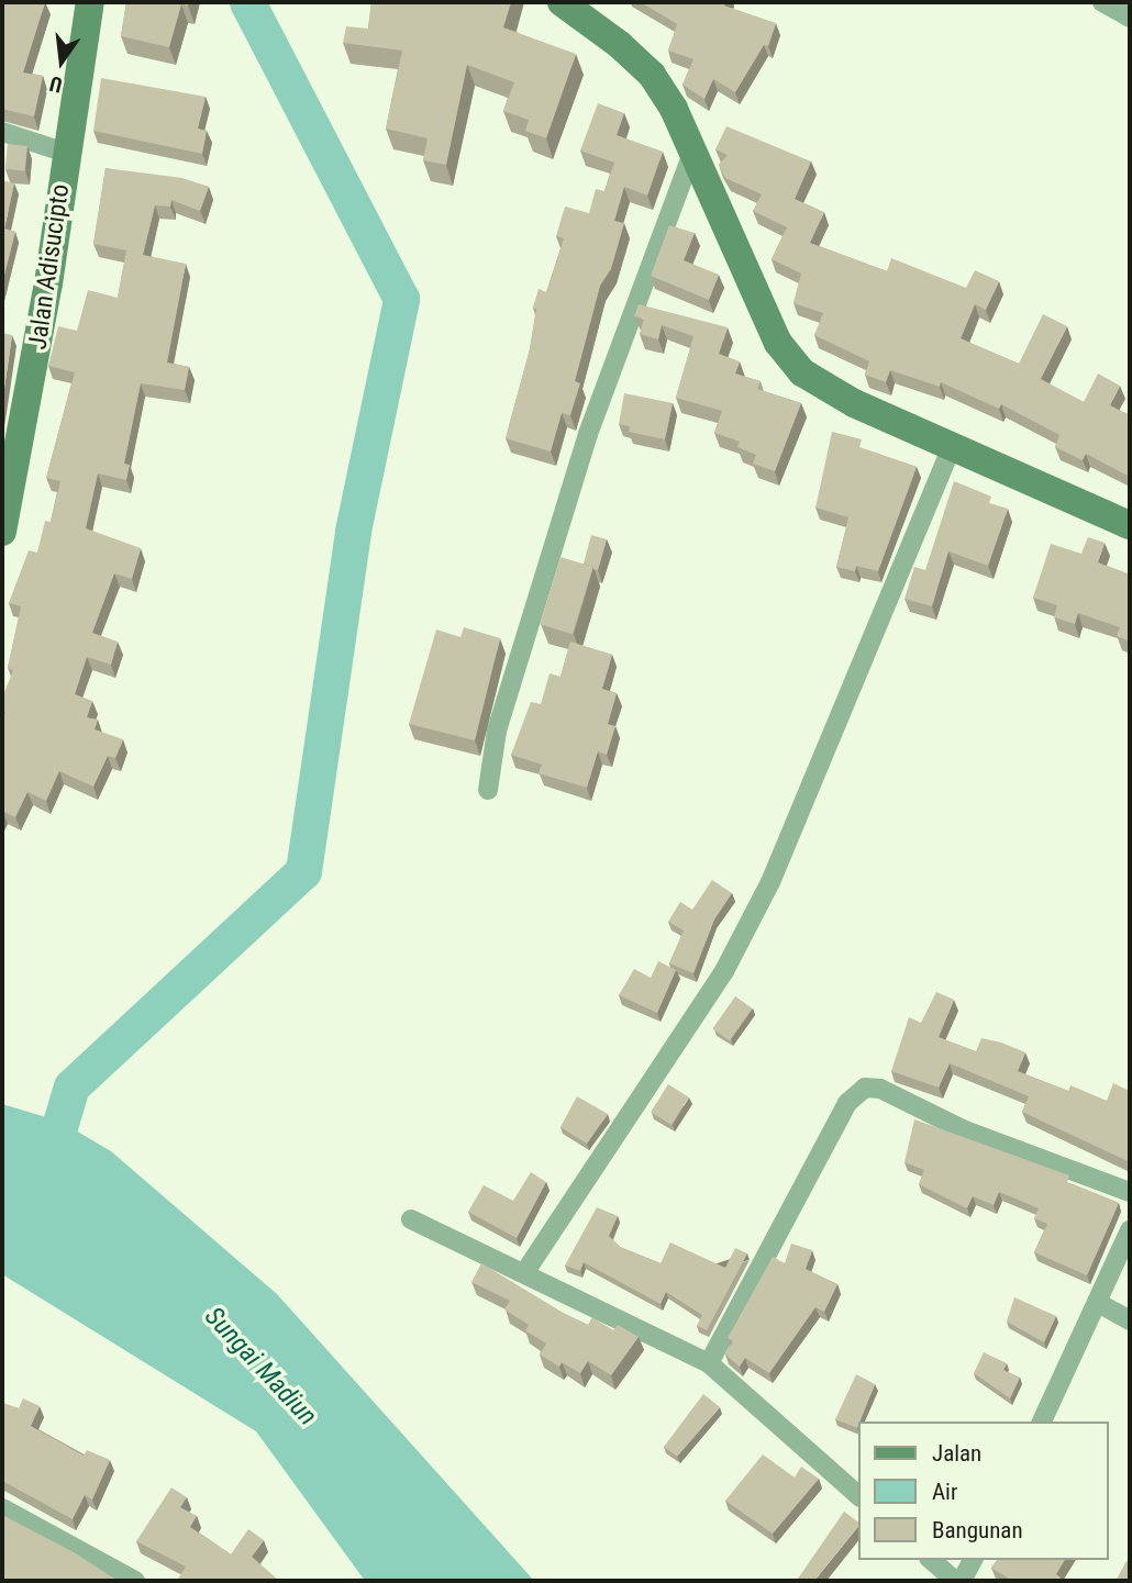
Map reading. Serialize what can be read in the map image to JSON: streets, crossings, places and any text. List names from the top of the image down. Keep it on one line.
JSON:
{"streets":{"main road":["Jalan Adisucipto"]},"water":["Sungai Madiun"],"legend":["Jalan","Air","Bangunan"],"north":"bottom"}
